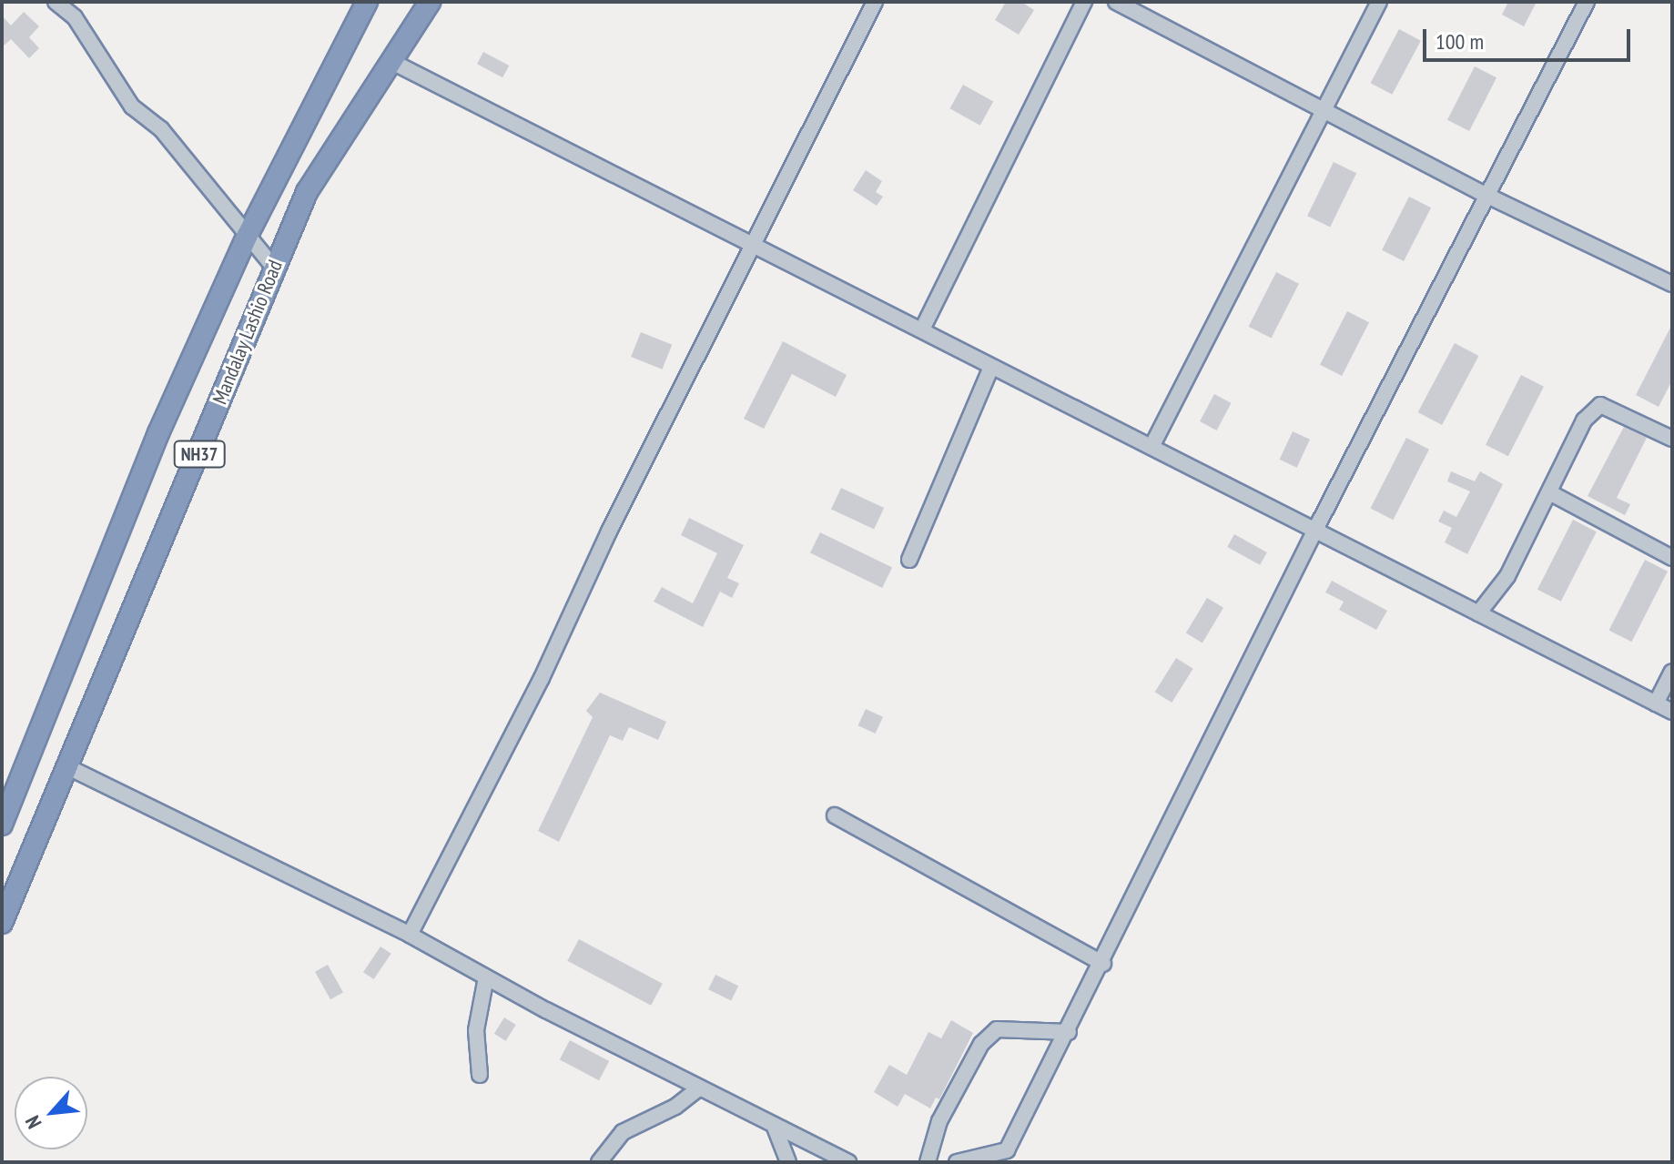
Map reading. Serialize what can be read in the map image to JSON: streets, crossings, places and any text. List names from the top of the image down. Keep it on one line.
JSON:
{"streets":{"highway":["Mandalay Lashio Road","NH37"]},"scale_bar":"100 m","north":"bottom left"}
